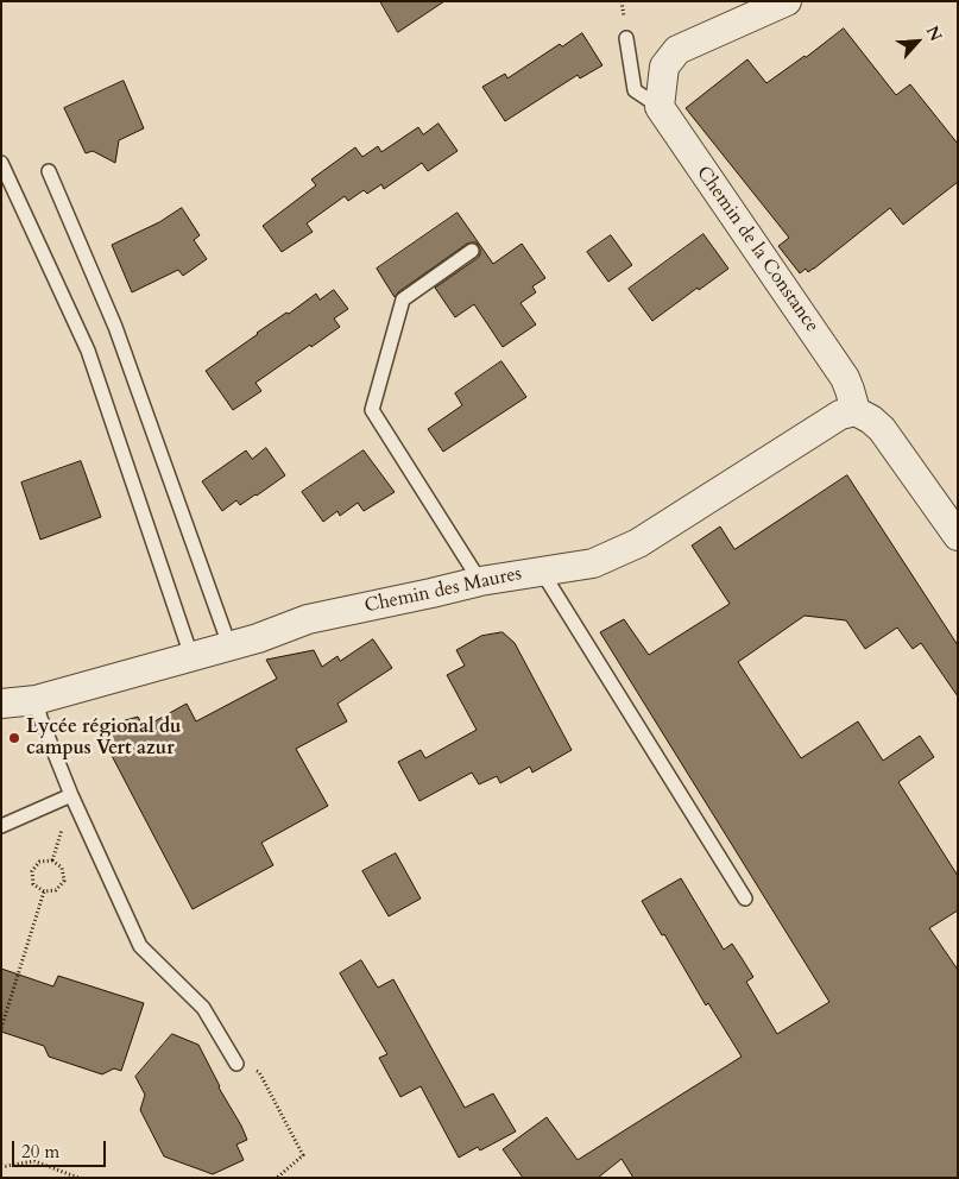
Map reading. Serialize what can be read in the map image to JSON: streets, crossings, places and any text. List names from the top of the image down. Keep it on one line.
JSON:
{"streets":{"street":["Chemin de la Constance","Chemin des Maures"]},"crossings":[["Chemin de la Constance","Chemin des Maures"]],"places":["Lycée régional du campus Vert azur"],"scale_bar":"20 m","north":"top right"}
